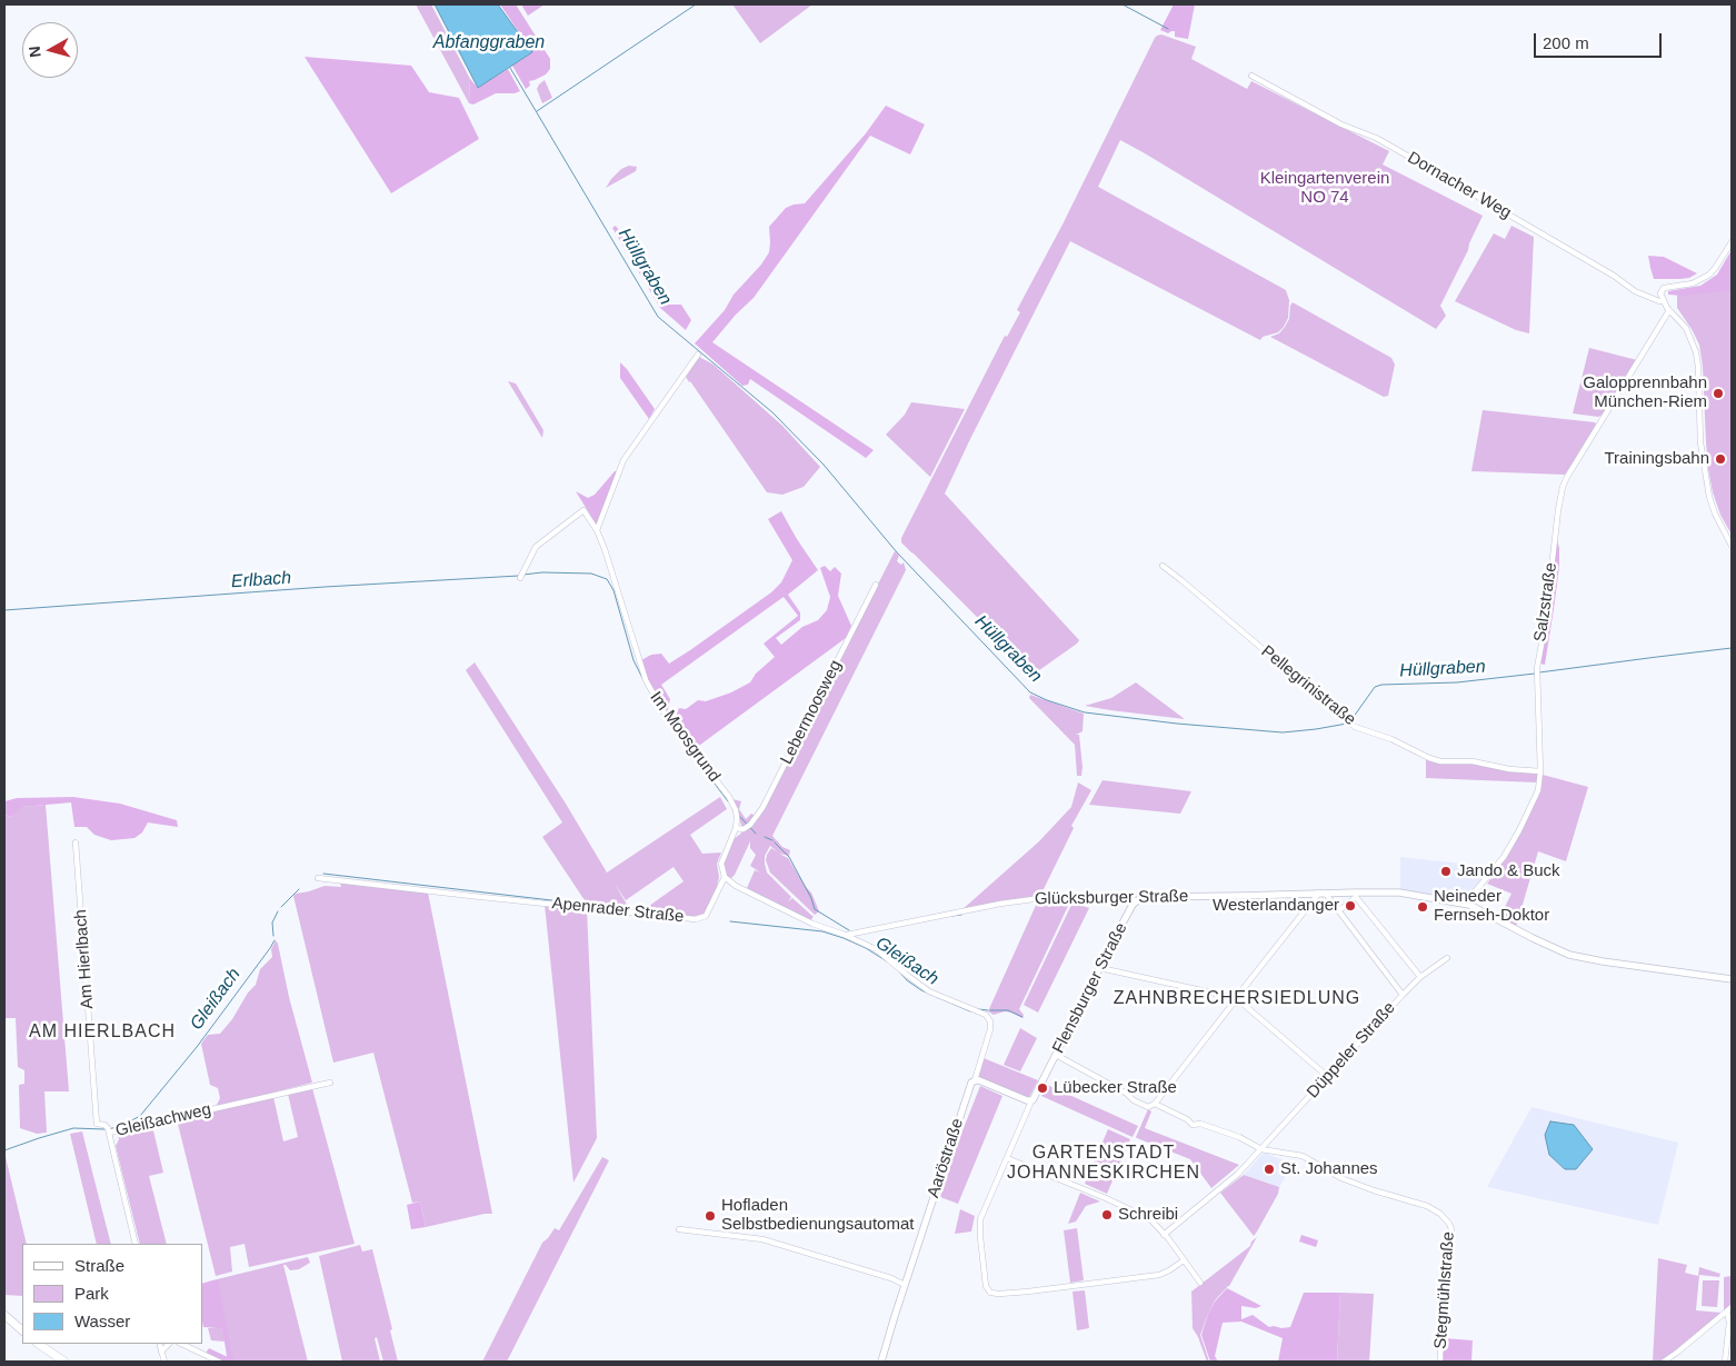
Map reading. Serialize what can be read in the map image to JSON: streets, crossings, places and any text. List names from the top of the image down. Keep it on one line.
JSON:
{"streets":{"street":["Dornacher Weg","Salzstraße","Pellegrinistraße","Lebermoosweg","Im Moosgrund","Glücksburger Straße","Apenrader Straße","Am Hierlbach","Flensburger Straße","Düppeler Straße","Gleißachweg","Aaröstraße","Stegmühlstraße"]},"crossings":[["Salzstraße","Pellegrinistraße"],["Salzstraße","Glücksburger Straße"],["Lebermoosweg","Im Moosgrund"],["Glücksburger Straße","Flensburger Straße"],["Glücksburger Straße","Aaröstraße"],["Am Hierlbach","Gleißachweg"],["Düppeler Straße","Stegmühlstraße"]],"districts":["ZAHNBRECHERSIEDLUNG","AM HIERLBACH","GARTENSTADT JOHANNESKIRCHEN"],"water":["Abfanggraben","Hüllgraben","Erlbach","Gleißach"],"parks":["Kleingartenverein NO 74"],"places":["Galopprennbahn München-Riem","Trainingsbahn","Jando & Buck","Westerlandanger","Neineder Fernseh-Doktor","Lübecker Straße","St. Johannes","Schreibi","Hofladen Selbstbedienungsautomat"],"legend":["Straße","Park","Wasser"],"scale_bar":"200 m","north":"left"}
